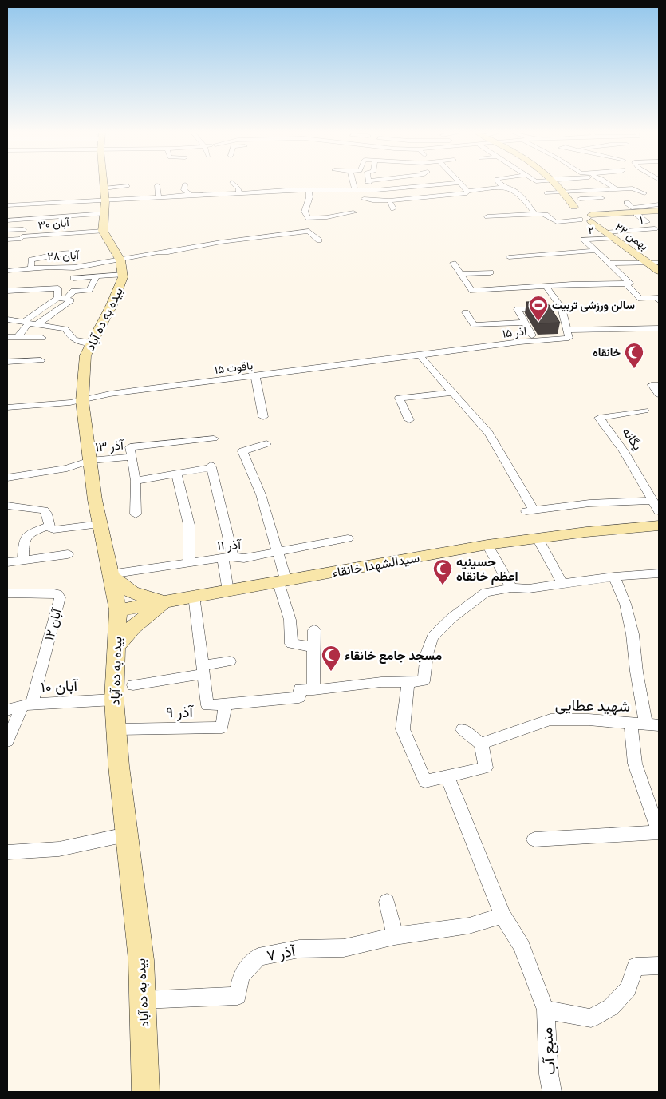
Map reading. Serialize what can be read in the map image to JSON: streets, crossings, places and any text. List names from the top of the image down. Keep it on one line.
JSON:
{"streets":{"main road":["۲۲ بهمن","بیده به ده آباد","سیدالشهدا خانقاء"],"street":["۱","آبان ۳۰","۲","آبان ۲۸","اذر ۱۵","یاقوت ۱۵","یگانه","آذر ۱۳","آذر ۱۱","آبان ۱۲","آبان ۱۰","شهید عطایی","آذر ۹","آذر ۷","منبع آب"]},"crossings":[["۱","۲۲ بهمن"],["۲","۲۲ بهمن"],["آبان ۲۸","بیده به ده آباد"],["بیده به ده آباد","یاقوت ۱۵"],["بیده به ده آباد","آذر ۱۳"],["بیده به ده آباد","آذر ۱۱"],["بیده به ده آباد","سیدالشهدا خانقاء"],["بیده به ده آباد","آبان ۱۰"],["بیده به ده آباد","آذر ۹"],["بیده به ده آباد","آذر ۷"],["اذر ۱۵","یاقوت ۱۵"],["آبان ۱۲","آبان ۱۰"]],"places":{"sports":["سالن ورزشی تربیت"],"mosque":["خانقاه","حسینیه اعظم خانقاه","مسجد جامع خانقاء"]}}
